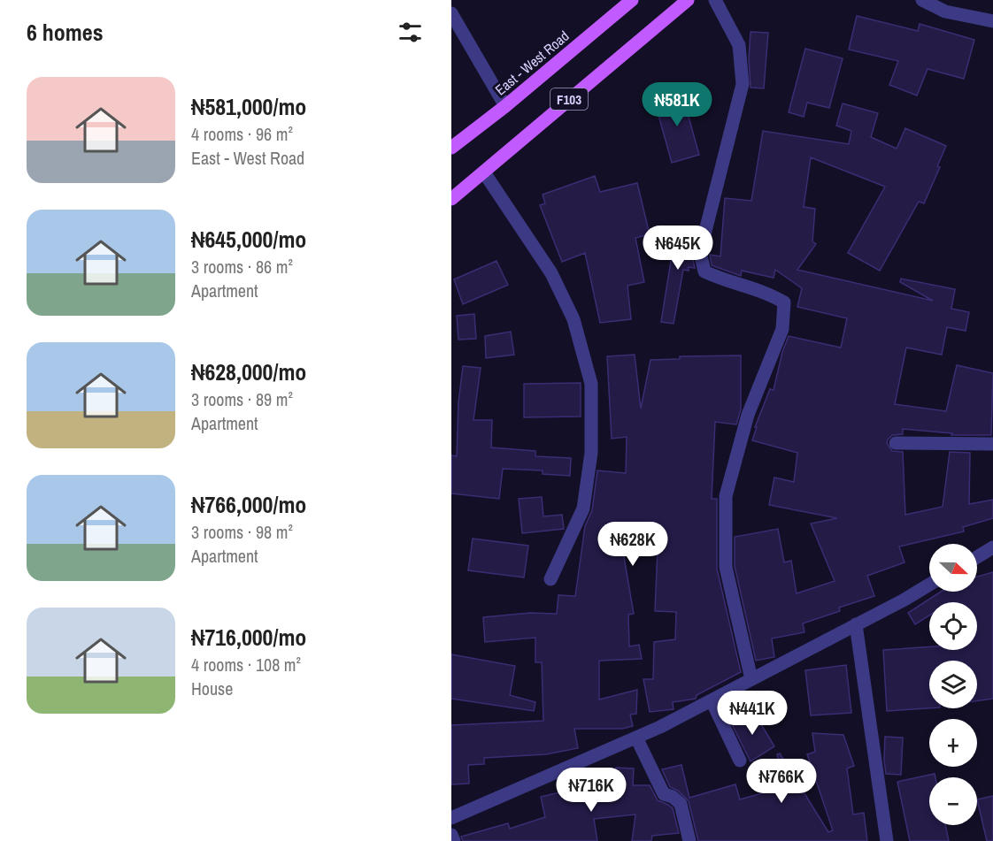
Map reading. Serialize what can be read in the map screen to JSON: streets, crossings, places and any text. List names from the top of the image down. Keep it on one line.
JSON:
{"streets":{"main road":["East - West Road","F103"]},"north":"right","page":{"heading":"6 homes","list":[{"name":"₦581,000/mo","note":"4 rooms · 96 m² · East - West Road"},{"name":"₦645,000/mo","note":"3 rooms · 86 m² · Apartment"},{"name":"₦628,000/mo","note":"3 rooms · 89 m² · Apartment"},{"name":"₦766,000/mo","note":"3 rooms · 98 m² · Apartment"},{"name":"₦716,000/mo","note":"4 rooms · 108 m² · House"}],"price":["₦581K","₦645K","₦628K","₦441K","₦766K","₦716K"],"map_buttons":["+","−"]}}
